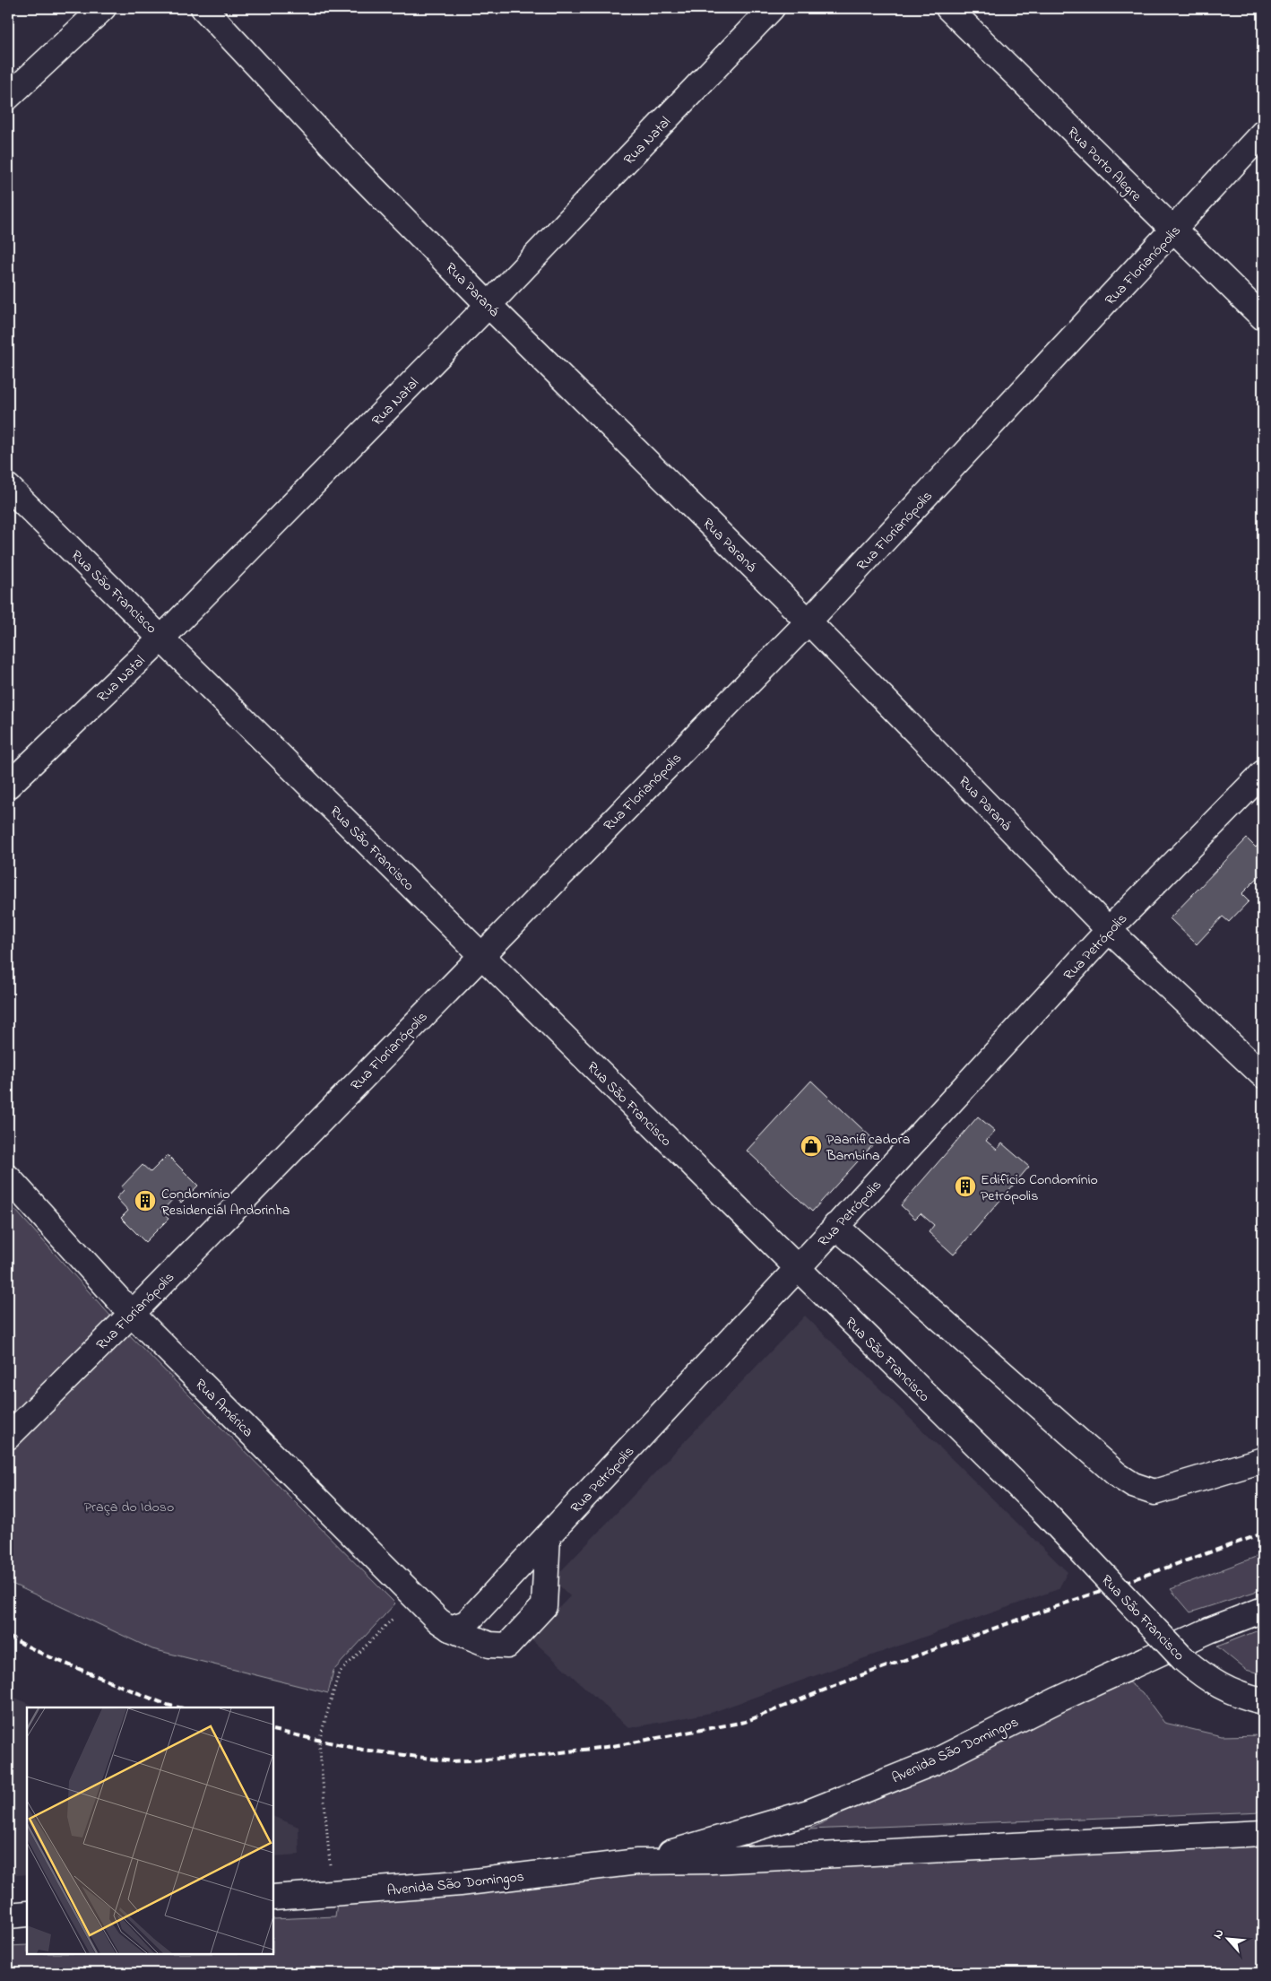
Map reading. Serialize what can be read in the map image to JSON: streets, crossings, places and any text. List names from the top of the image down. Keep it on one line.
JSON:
{"streets":{"street":["Rua Natal","Rua Porto Alegre","Rua Florianópolis","Rua Paraná","Rua São Francisco","Rua Petrópolis","Rua América","Avenida São Domingos"]},"crossings":[["Rua Natal","Rua Paraná"],["Rua Natal","Rua São Francisco"],["Rua Porto Alegre","Rua Florianópolis"],["Rua Florianópolis","Rua Paraná"],["Rua Florianópolis","Rua São Francisco"],["Rua Florianópolis","Rua América"],["Rua Paraná","Rua Petrópolis"],["Rua São Francisco","Rua Petrópolis"],["Rua Petrópolis","Rua América"]],"parks":["Praça do Idoso"],"places":{"shop":["Paanificadora Bambina"],"building":["Edifício Condomínio Petrópolis","Condomínio Residencial Andorinha"]},"north":"top left"}
